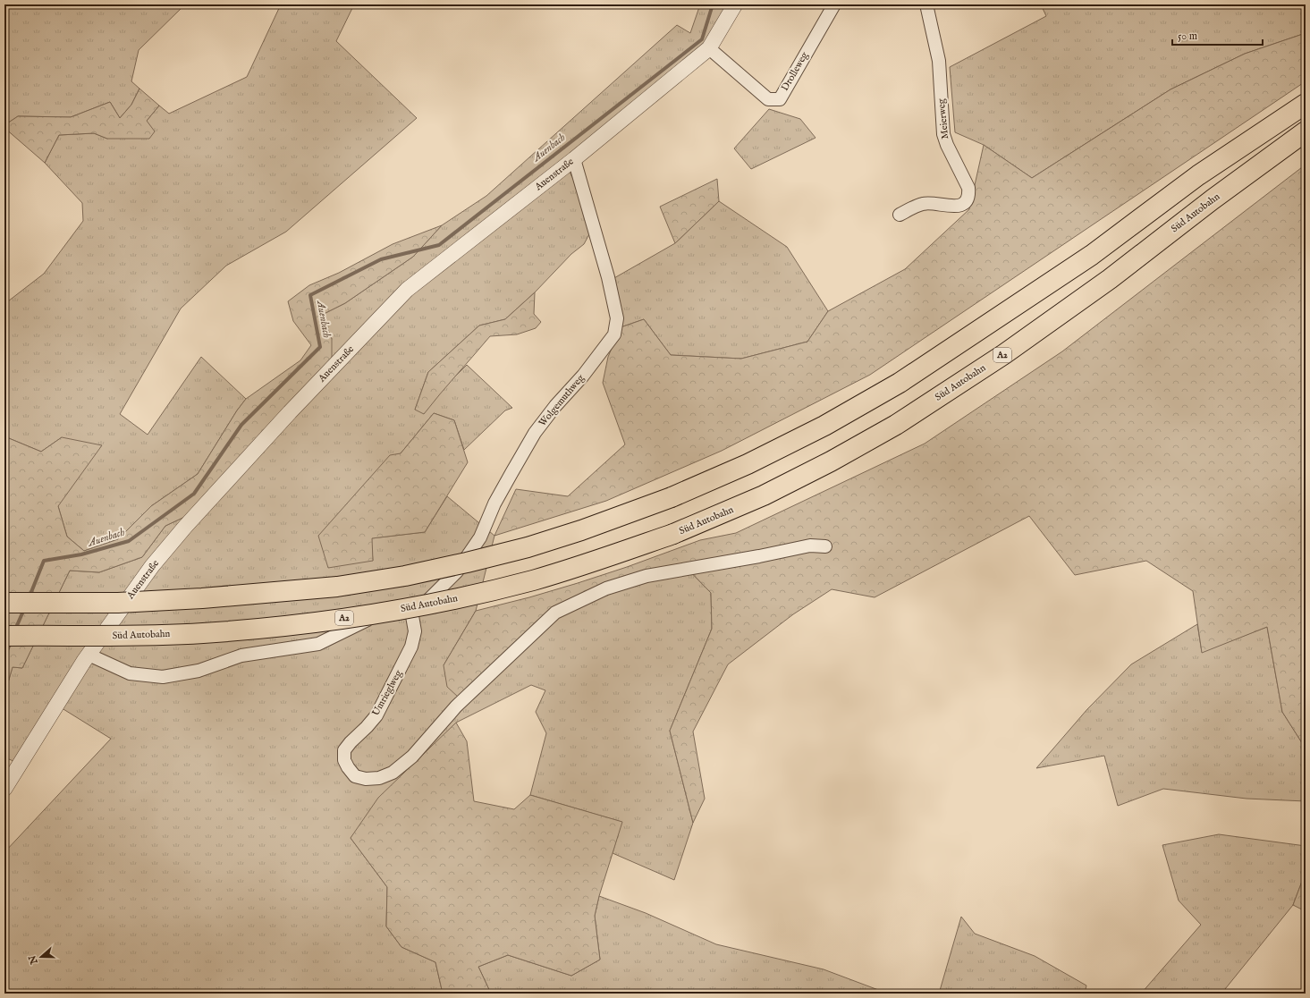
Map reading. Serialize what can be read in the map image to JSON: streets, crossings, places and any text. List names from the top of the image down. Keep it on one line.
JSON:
{"streets":{"highway":["Süd Autobahn","A2"],"street":["Drolleweg","Meierweg","Auenstraße","Wolgemuthweg","Umrieglweg"]},"crossings":[["Drolleweg","Auenstraße"],["Auenstraße","Wolgemuthweg"],["Wolgemuthweg","Umrieglweg"]],"water":["Auenbach"],"scale_bar":"50 m","north":"left"}
